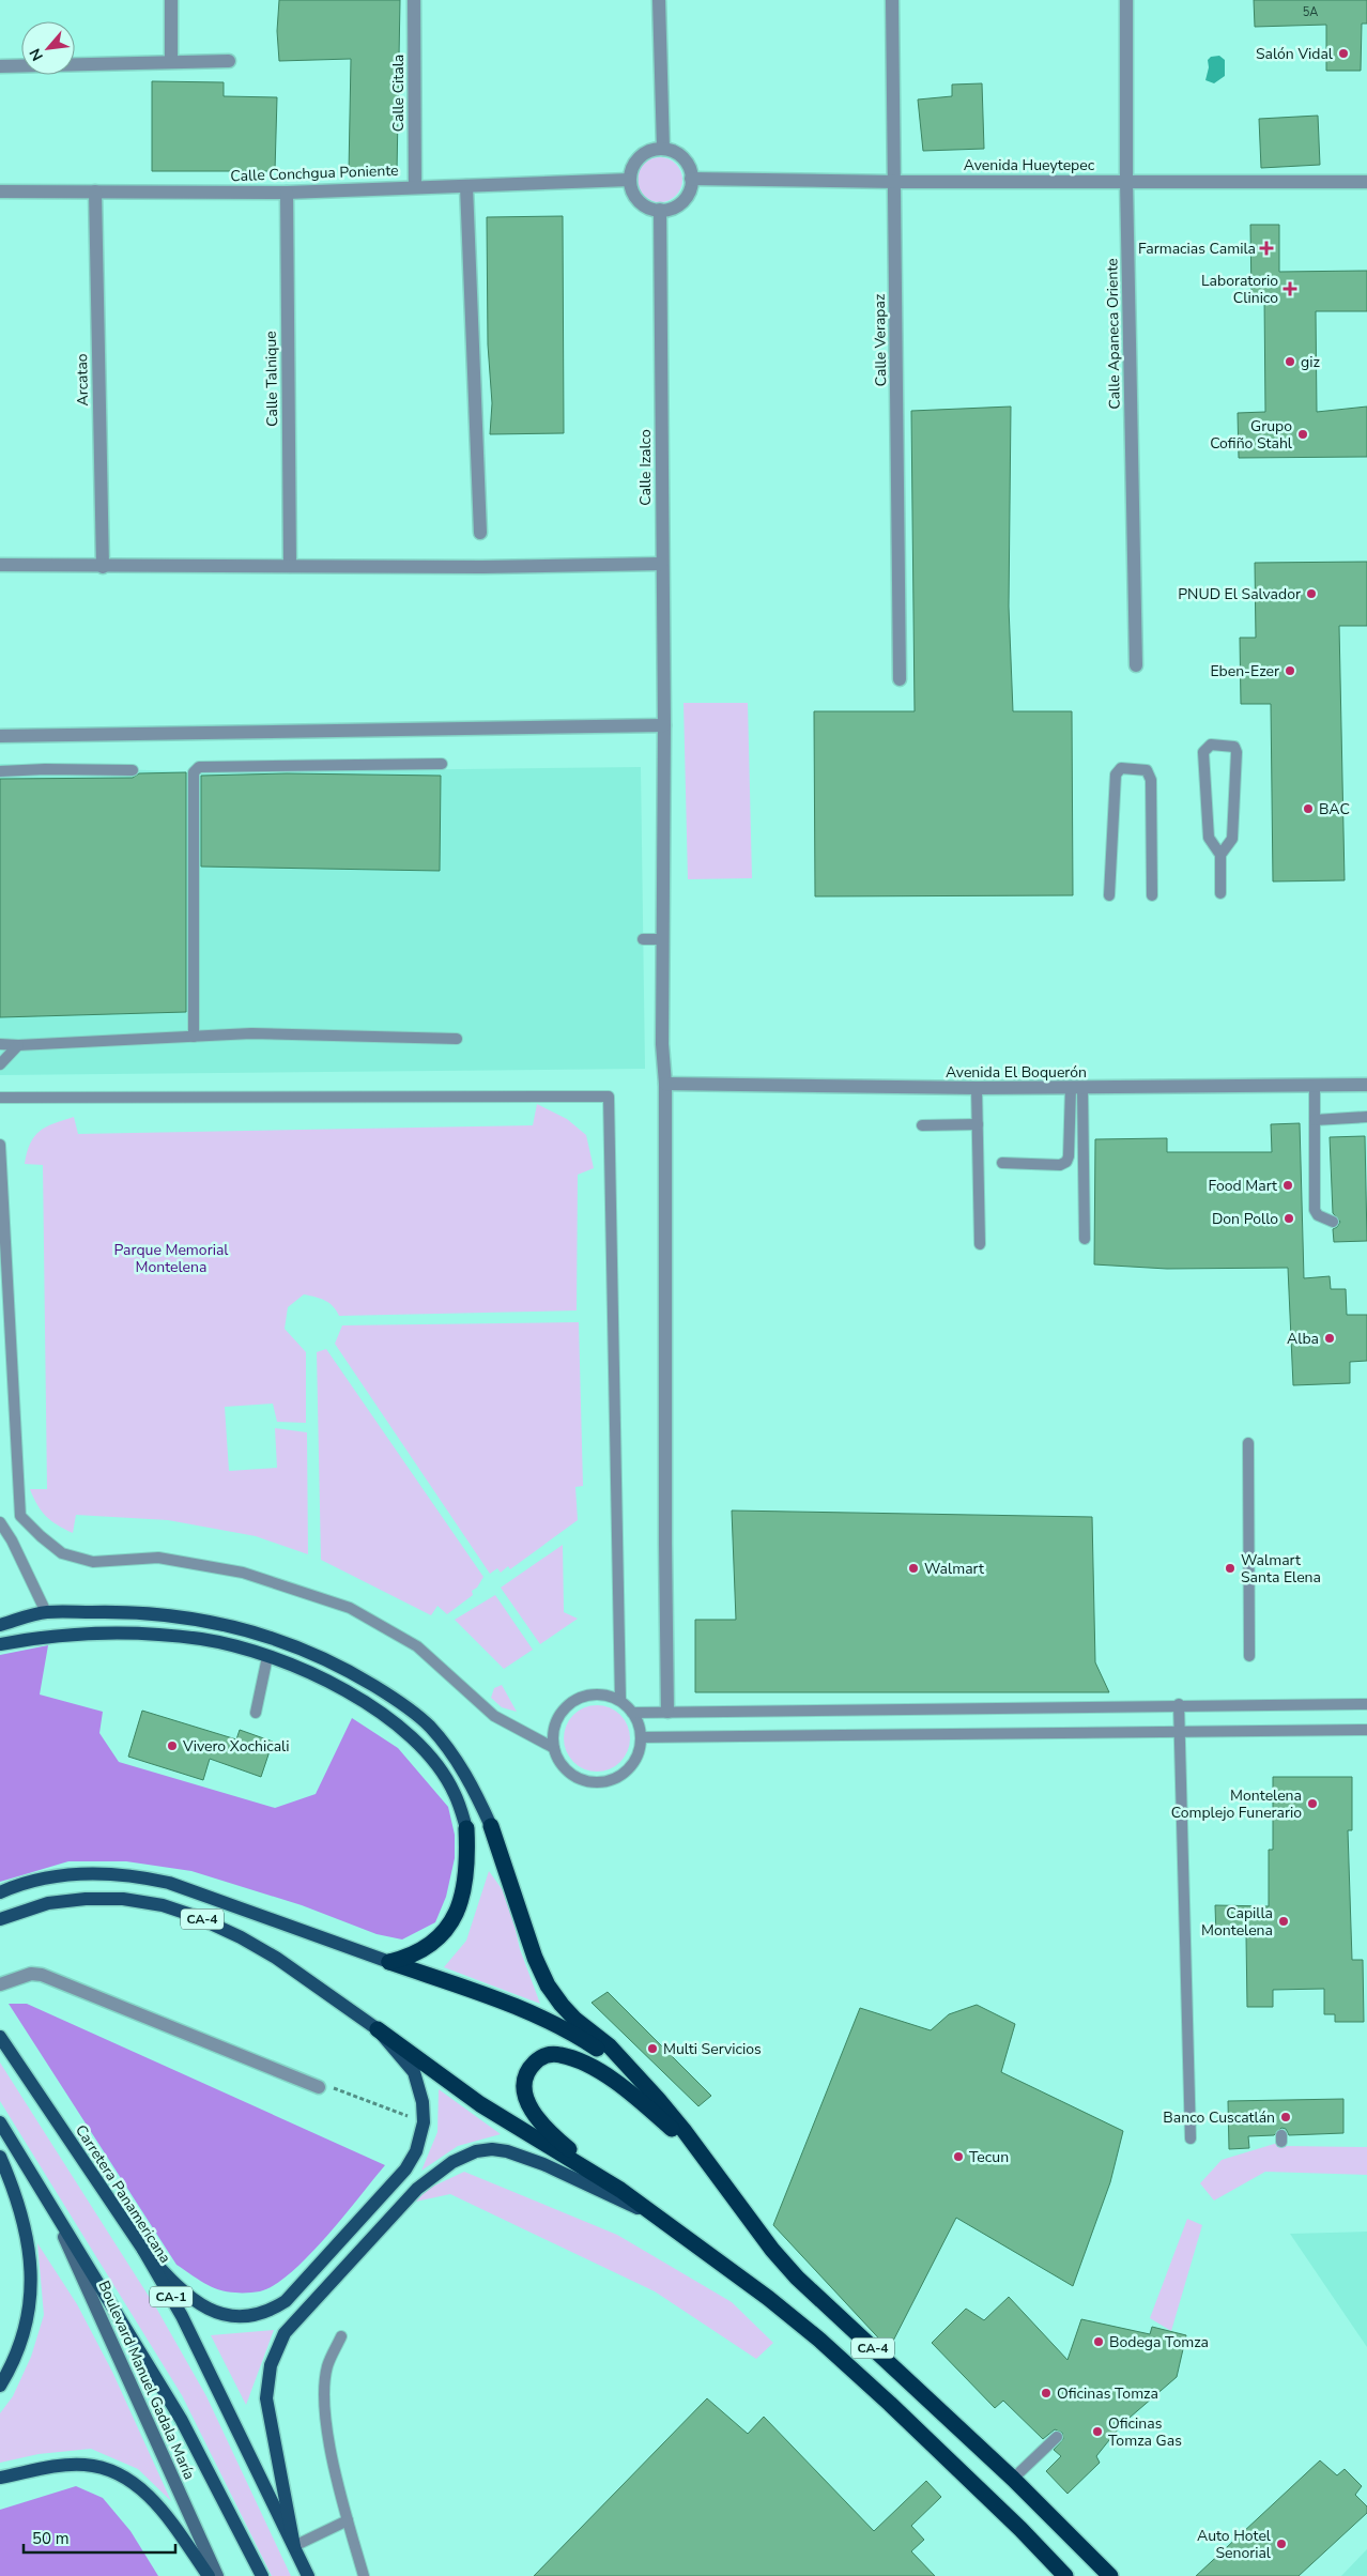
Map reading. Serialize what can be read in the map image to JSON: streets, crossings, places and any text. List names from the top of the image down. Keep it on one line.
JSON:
{"streets":{"highway":["CA-4"],"main road":["Carretera Panamericana","CA-1"],"street":["Calle Citala","Avenida Hueytepec","Calle Conchgua Poniente","Calle Apaneca Oriente","Calle Verapaz","Calle Talnique","Arcatao","Calle Izalco","Avenida El Boquerón","Boulevard Manuel Gadala María"]},"crossings":[["Calle Citala","Calle Conchgua Poniente"],["Avenida Hueytepec","Calle Conchgua Poniente"],["Avenida Hueytepec","Calle Apaneca Oriente"],["Avenida Hueytepec","Calle Verapaz"],["Avenida Hueytepec","Calle Izalco"],["Calle Conchgua Poniente","Calle Talnique"],["Calle Conchgua Poniente","Arcatao"],["Calle Conchgua Poniente","Calle Izalco"],["Calle Izalco","Avenida El Boquerón"]],"parks":["Parque Memorial Montelena"],"places":{"other":["Salón Vidal","giz","Grupo Cofiño Stahl","PNUD El Salvador","Eben-Ezer","BAC","Food Mart","Don Pollo","Alba","Walmart","Walmart Santa Elena","Vivero Xochicali","Montelena Complejo Funerario","Capilla Montelena","Multi Servicios","Banco Cuscatlán","Tecun","Bodega Tomza","Oficinas Tomza","Oficinas Tomza Gas","Auto Hotel Senorial"],"health":["Farmacias Camila","Laboratorio Clinico"]},"house_numbers":["5A"],"scale_bar":"50 m","north":"bottom left"}
